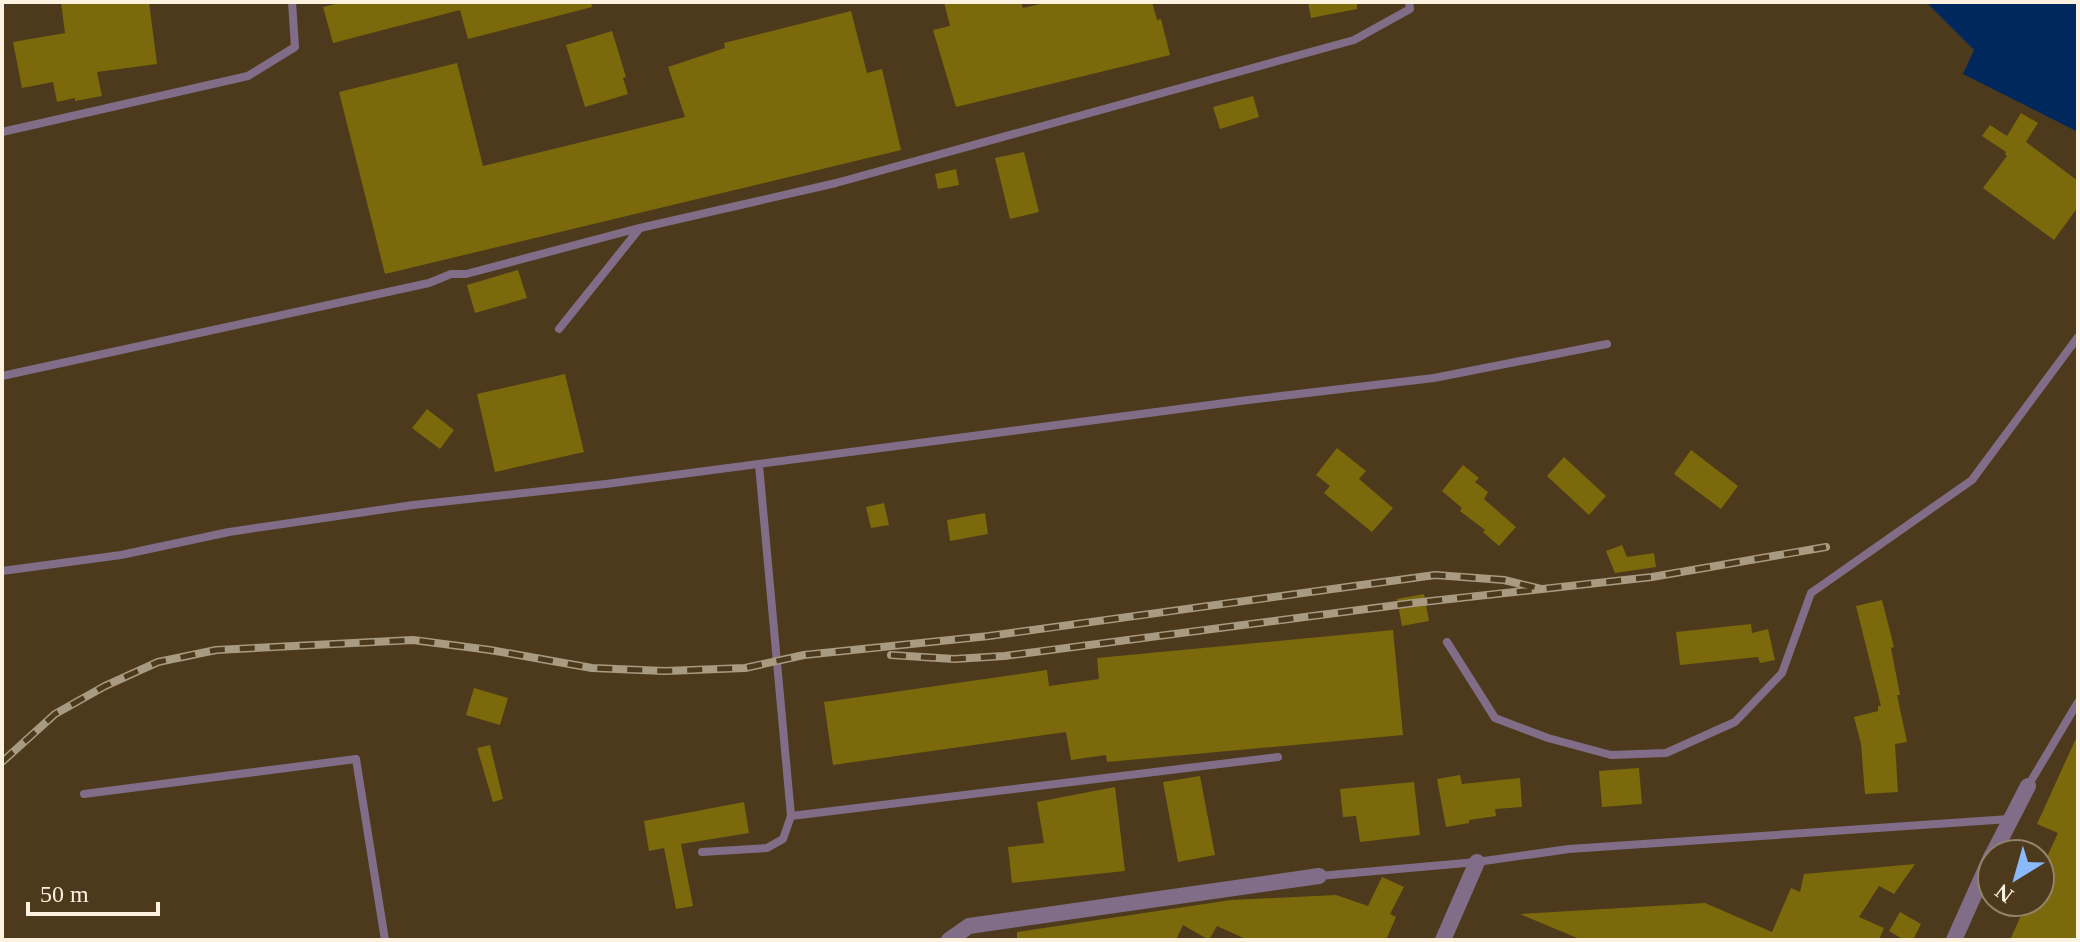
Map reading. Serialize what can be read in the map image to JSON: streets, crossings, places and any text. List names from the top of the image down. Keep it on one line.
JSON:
{"scale_bar":"50 m","north":"bottom left"}
